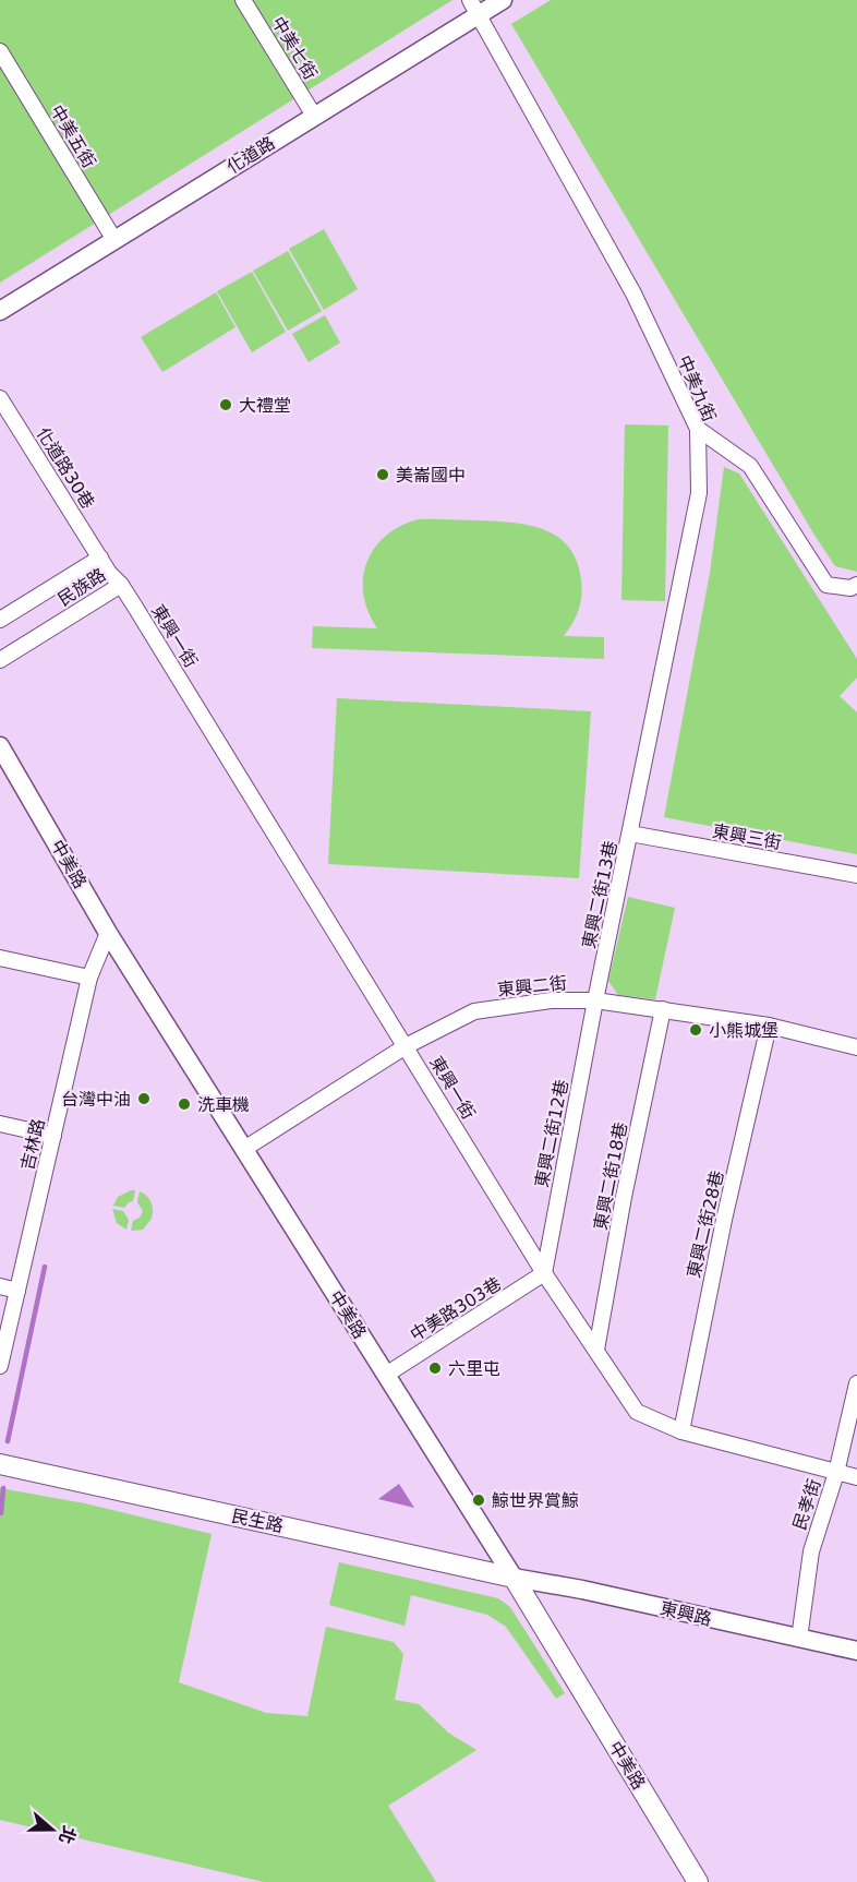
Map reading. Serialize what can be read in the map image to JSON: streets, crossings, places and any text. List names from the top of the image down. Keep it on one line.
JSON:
{"streets":{"main road":["中美路","民生路"],"street":["中美七街","中美五街","化道路","中美九街","化道路30巷","民族路","東興一街","東興三街","東興二街13巷","東興二街","東興二街12巷","吉林路","東興二街18巷","東興二街28巷","中美路303巷","民孝街","東興路"]},"crossings":[["中美七街","化道路"],["中美五街","化道路"],["化道路","中美九街"],["中美九街","東興三街"],["中美九街","東興二街13巷"],["化道路30巷","民族路"],["民族路","東興一街"],["東興一街","東興二街"],["東興一街","東興二街12巷"],["東興一街","東興二街18巷"],["東興一街","東興二街28巷"],["東興一街","中美路303巷"],["東興一街","民孝街"],["東興三街","東興二街13巷"],["中美路","東興二街"],["中美路","吉林路"],["中美路","中美路303巷"],["中美路","民生路"],["中美路","東興路"],["東興二街13巷","東興二街"],["東興二街13巷","東興二街12巷"],["東興二街","東興二街12巷"],["東興二街","東興二街18巷"],["東興二街","東興二街28巷"],["東興二街12巷","中美路303巷"],["民孝街","東興路"],["民生路","東興路"]],"places":["大禮堂","美崙國中","小熊城堡","台灣中油","洗車機","六里屯","鯨世界賞鯨"],"north":"right"}
